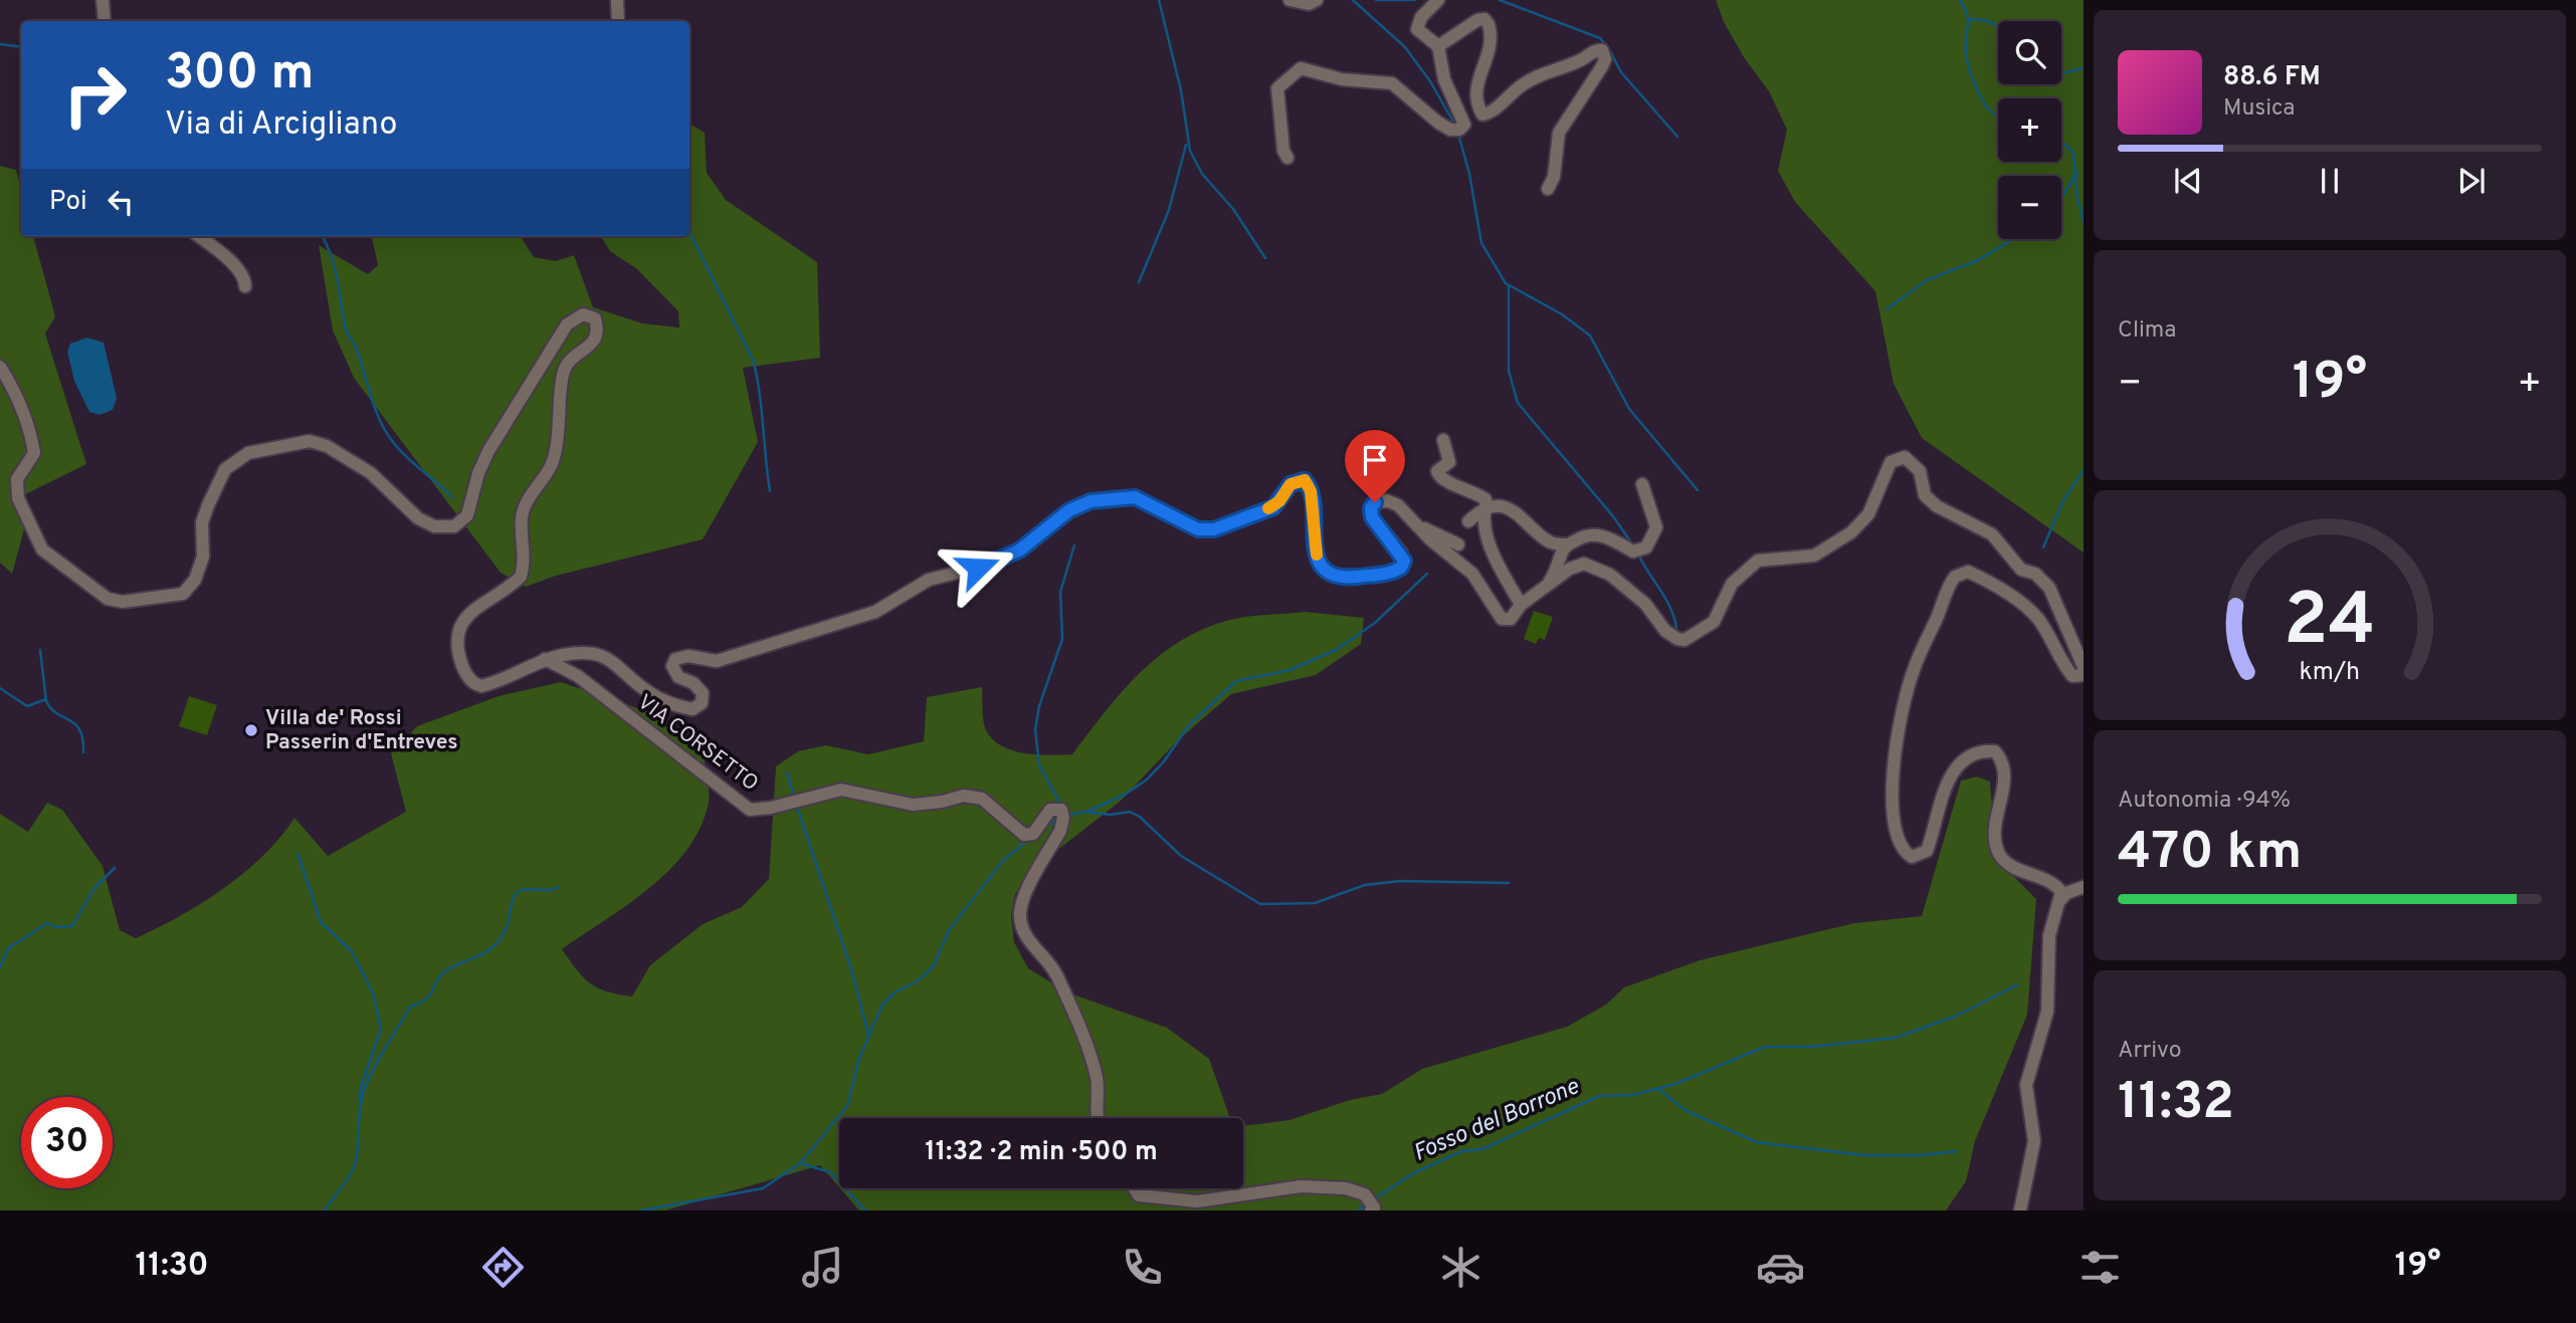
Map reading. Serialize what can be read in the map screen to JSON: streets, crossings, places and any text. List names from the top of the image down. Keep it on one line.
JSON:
{"streets":{"street":["VIA CORSETTO"]},"water":["Fosso del Borrone"],"places":["Villa de' Rossi Passerin d'Entreves"],"page":{"map_buttons":["+","−"],"turn":["300 m","Via di Arcigliano"],"song":["88.6 FM","Musica"],"then":"Poi","tile":["Clima",["Autonomia · 94%","470 km"],["Arrivo","11:32"]],"heat":["−","19°","+"],"limit":"30","trip":"11:32 · 2 min · 500 m","tabs":["11:30","19°"],"gauge":["24","km/h"]}}
